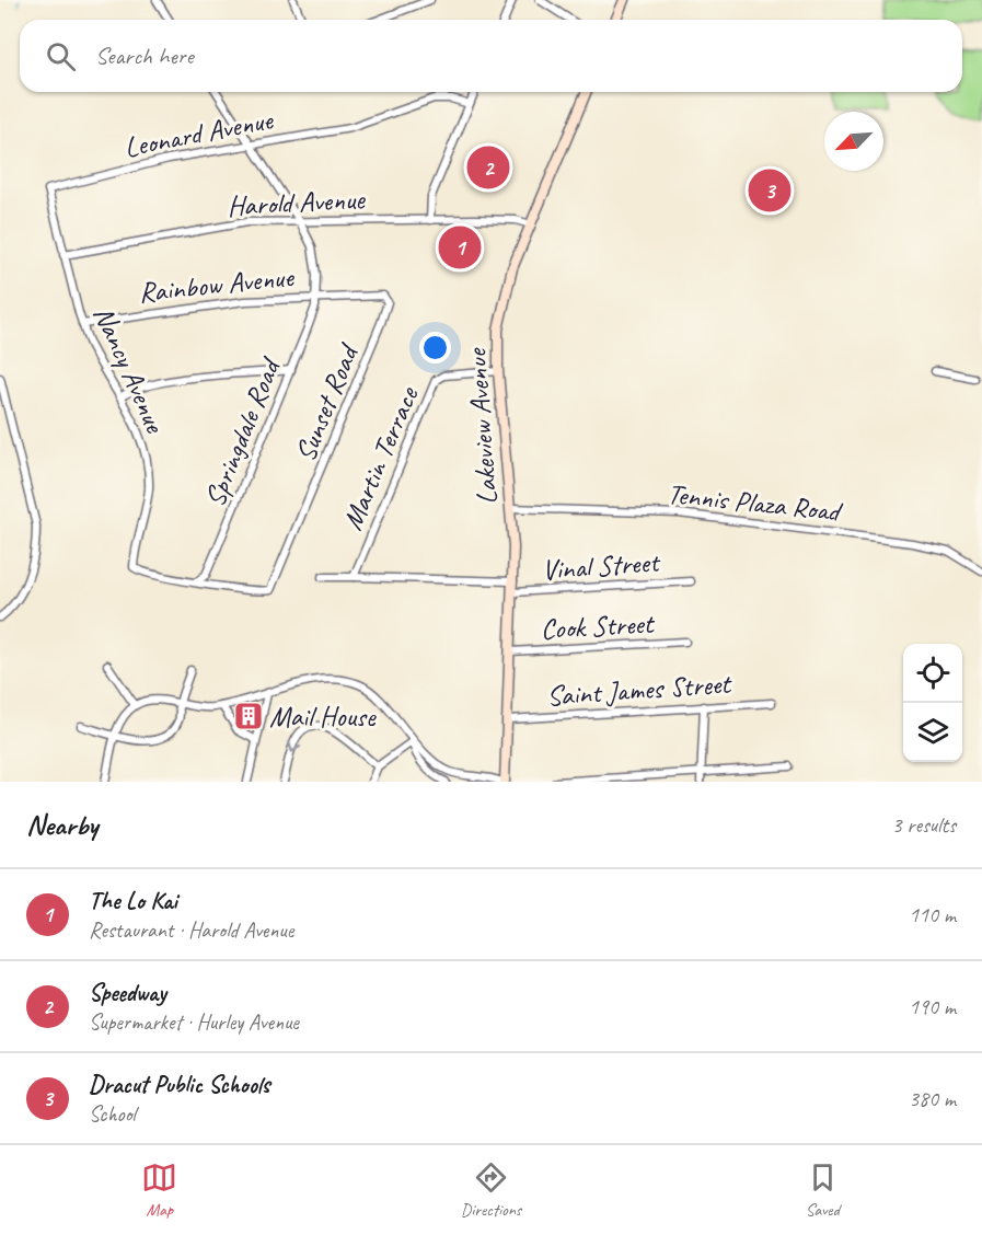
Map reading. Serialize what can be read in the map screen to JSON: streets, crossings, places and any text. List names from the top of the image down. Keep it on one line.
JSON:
{"streets":{"main road":["Lakeview Avenue"],"street":["Leonard Avenue","Harold Avenue","Rainbow Avenue","Nancy Avenue","Sunset Road","Springdale Road","Martin Terrace","Tennis Plaza Road","Vinal Street","Cook Street","Saint James Street"]},"crossings":[["Leonard Avenue","Nancy Avenue"],["Leonard Avenue","Springdale Road"],["Harold Avenue","Nancy Avenue"],["Harold Avenue","Lakeview Avenue"],["Harold Avenue","Springdale Road"],["Rainbow Avenue","Nancy Avenue"],["Rainbow Avenue","Sunset Road"],["Rainbow Avenue","Springdale Road"],["Nancy Avenue","Sunset Road"],["Nancy Avenue","Springdale Road"],["Sunset Road","Springdale Road"],["Lakeview Avenue","Martin Terrace"],["Lakeview Avenue","Tennis Plaza Road"],["Lakeview Avenue","Vinal Street"],["Lakeview Avenue","Cook Street"],["Lakeview Avenue","Saint James Street"]],"places":{"building":["Mail House"]},"north":"bottom left","page":{"search":"Search here","pins":["2","3","1"],"heading":["Nearby","3 results"],"list":[{"mark":"1","name":"The Lo Kai","note":"Restaurant · Harold Avenue","value":"110 m"},{"mark":"2","name":"Speedway","note":"Supermarket · Hurley Avenue","value":"190 m"},{"mark":"3","name":"Dracut Public Schools","note":"School","value":"380 m"}],"nav":["Map","Directions","Saved"]}}
